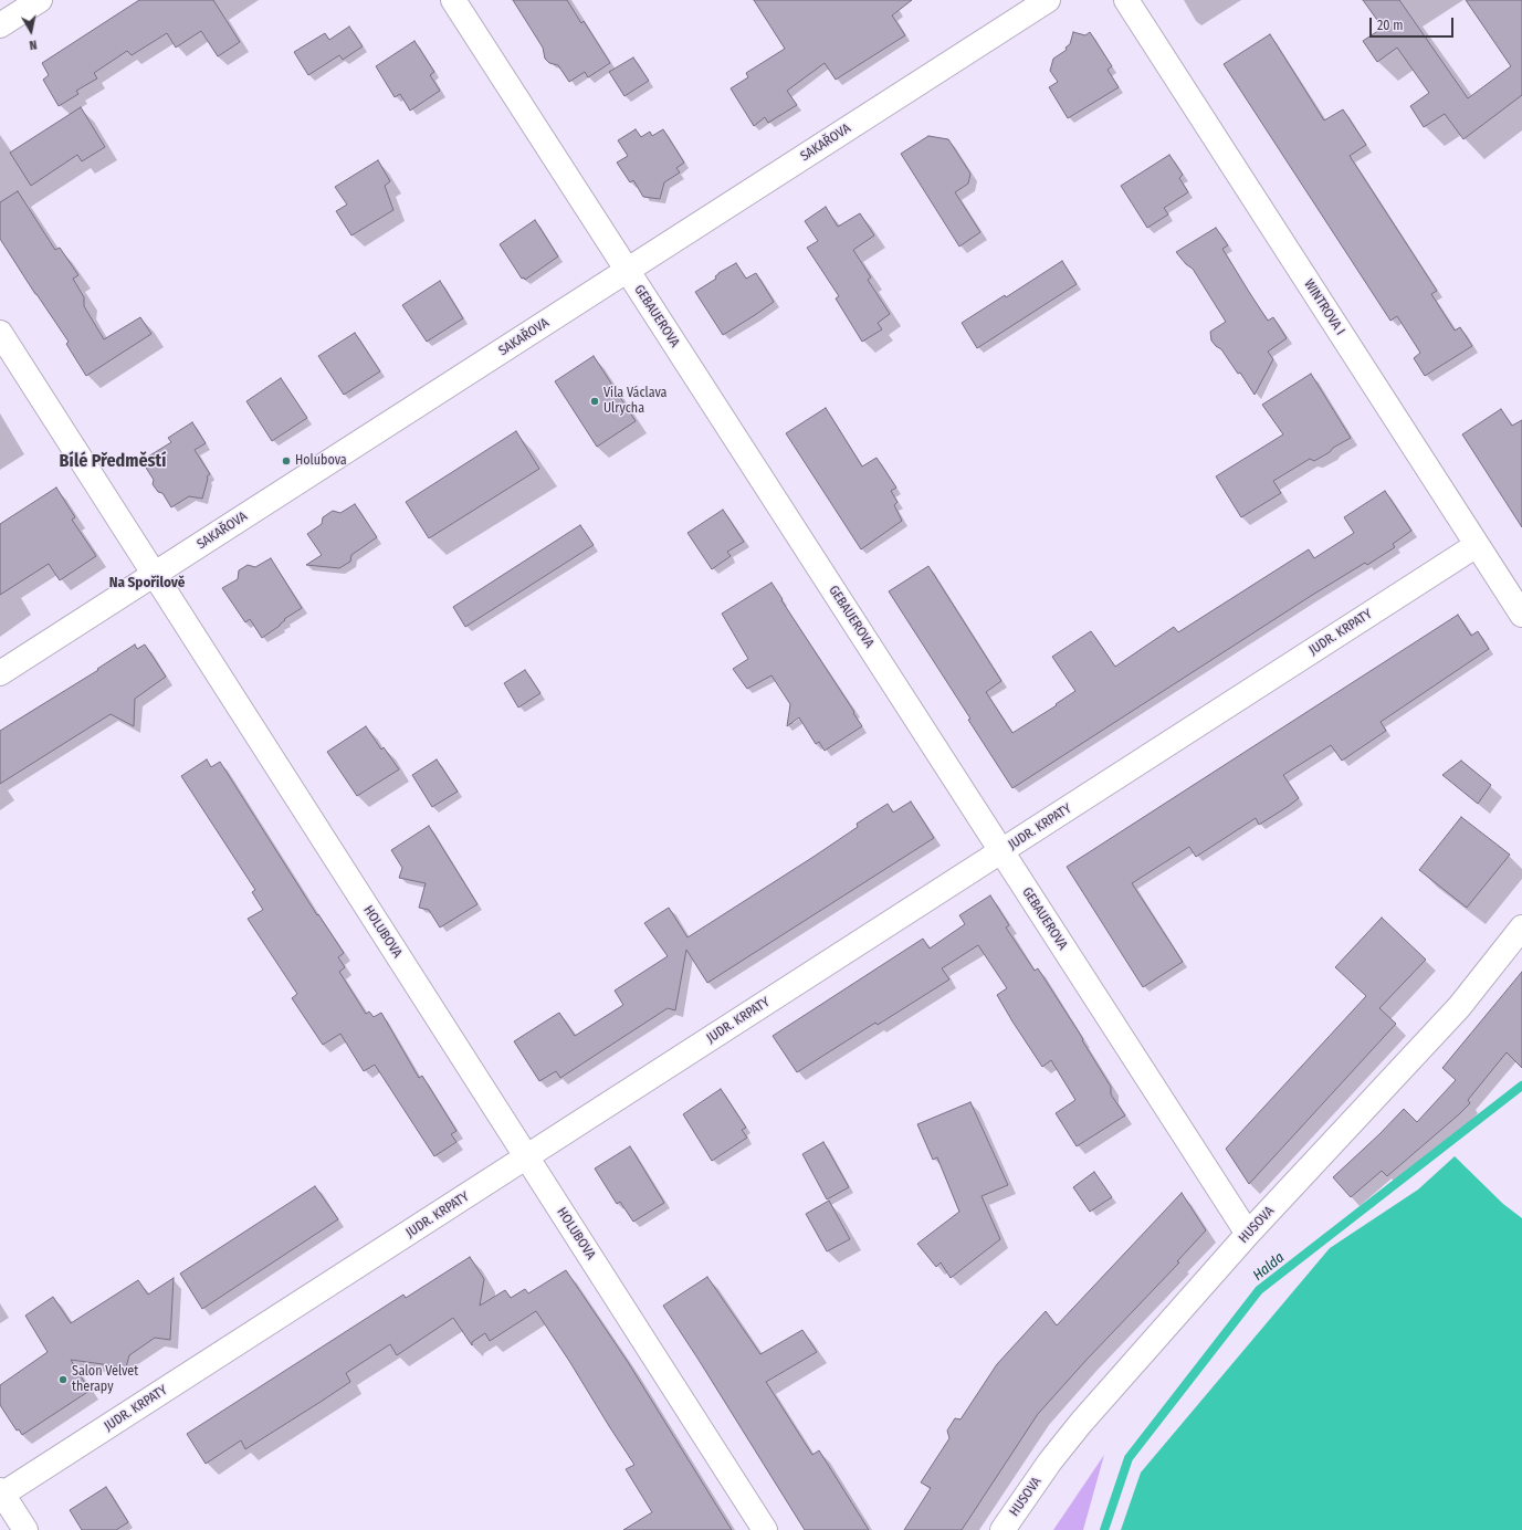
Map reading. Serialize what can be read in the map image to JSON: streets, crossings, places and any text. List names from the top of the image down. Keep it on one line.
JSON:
{"streets":{"street":["SAKAŘOVA","WINTROVA I","GEBAUEROVA","JUDR. KRPATY","HOLUBOVA","HUSOVA"]},"crossings":[["SAKAŘOVA","GEBAUEROVA"],["SAKAŘOVA","HOLUBOVA"],["WINTROVA I","JUDR. KRPATY"],["GEBAUEROVA","JUDR. KRPATY"],["GEBAUEROVA","HUSOVA"],["JUDR. KRPATY","HOLUBOVA"]],"districts":["Bílé Předměstí","Na Spořilově"],"water":["Halda"],"places":["Vila Václava Ulrycha","Holubova","Salon Velvet therapy"],"scale_bar":"20 m","north":"bottom"}
